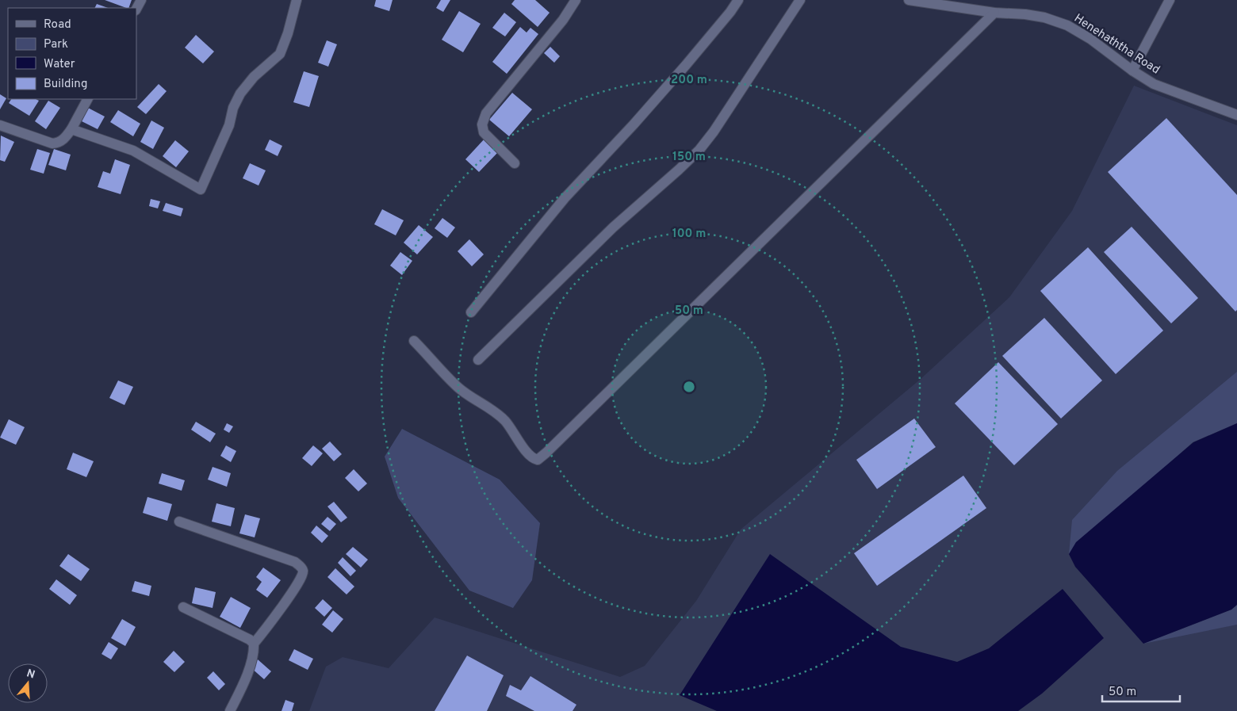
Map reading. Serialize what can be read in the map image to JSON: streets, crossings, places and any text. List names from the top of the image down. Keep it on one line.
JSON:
{"streets":{"street":["Henehaththa Road"]},"legend":["Road","Park","Water","Building"],"scale_bar":"50 m","north":"top","rings":["200 m","150 m","100 m","50 m"]}
